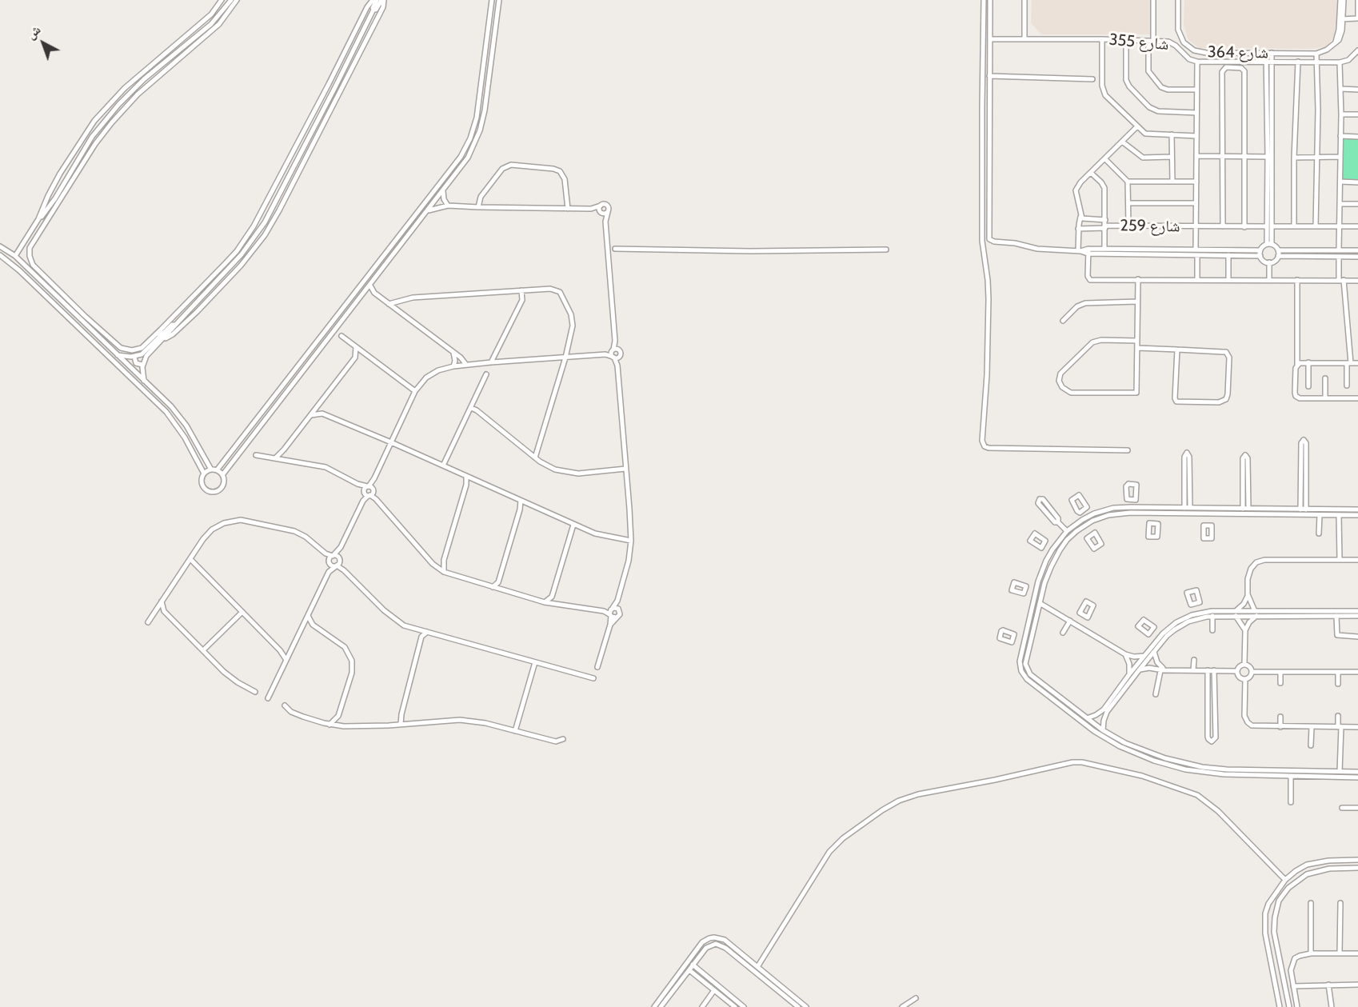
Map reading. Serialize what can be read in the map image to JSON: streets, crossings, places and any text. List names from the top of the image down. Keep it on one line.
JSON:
{"streets":{"street":["شارع 355","شارع 364","شارع 259"]},"north":"top left"}
